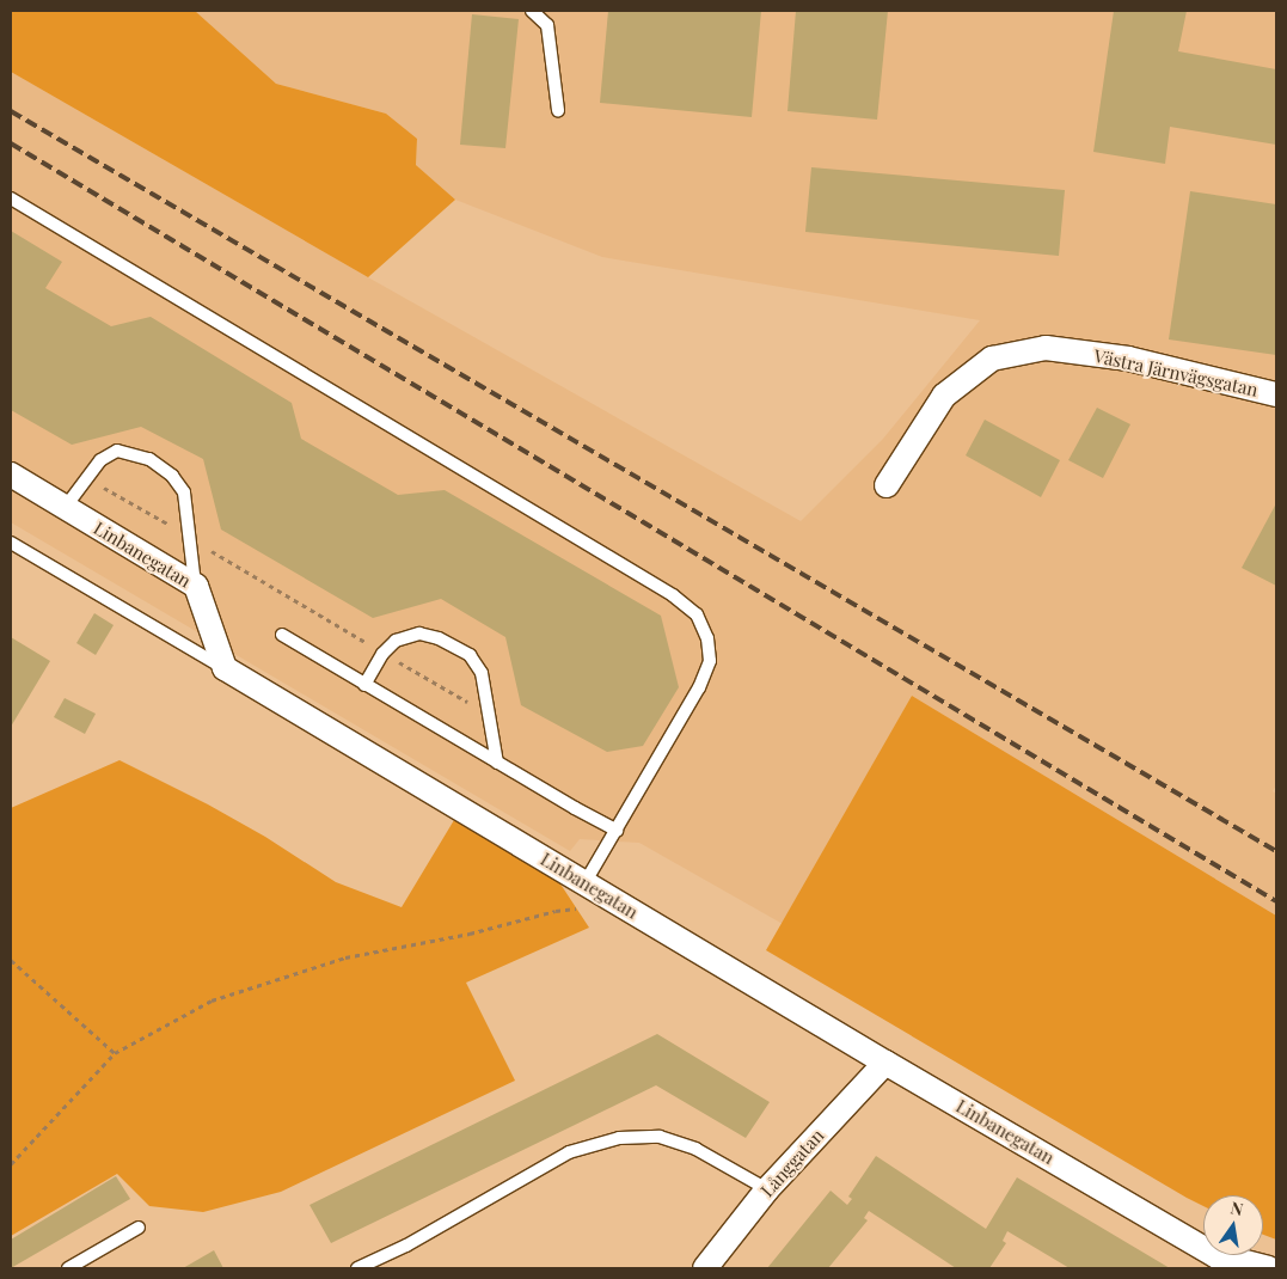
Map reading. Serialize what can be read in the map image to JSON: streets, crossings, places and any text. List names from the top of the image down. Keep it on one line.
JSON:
{"streets":{"street":["Västra Järnvägsgatan","Linbanegatan","Långgatan"]},"crossings":[["Linbanegatan","Långgatan"]],"north":"top"}
